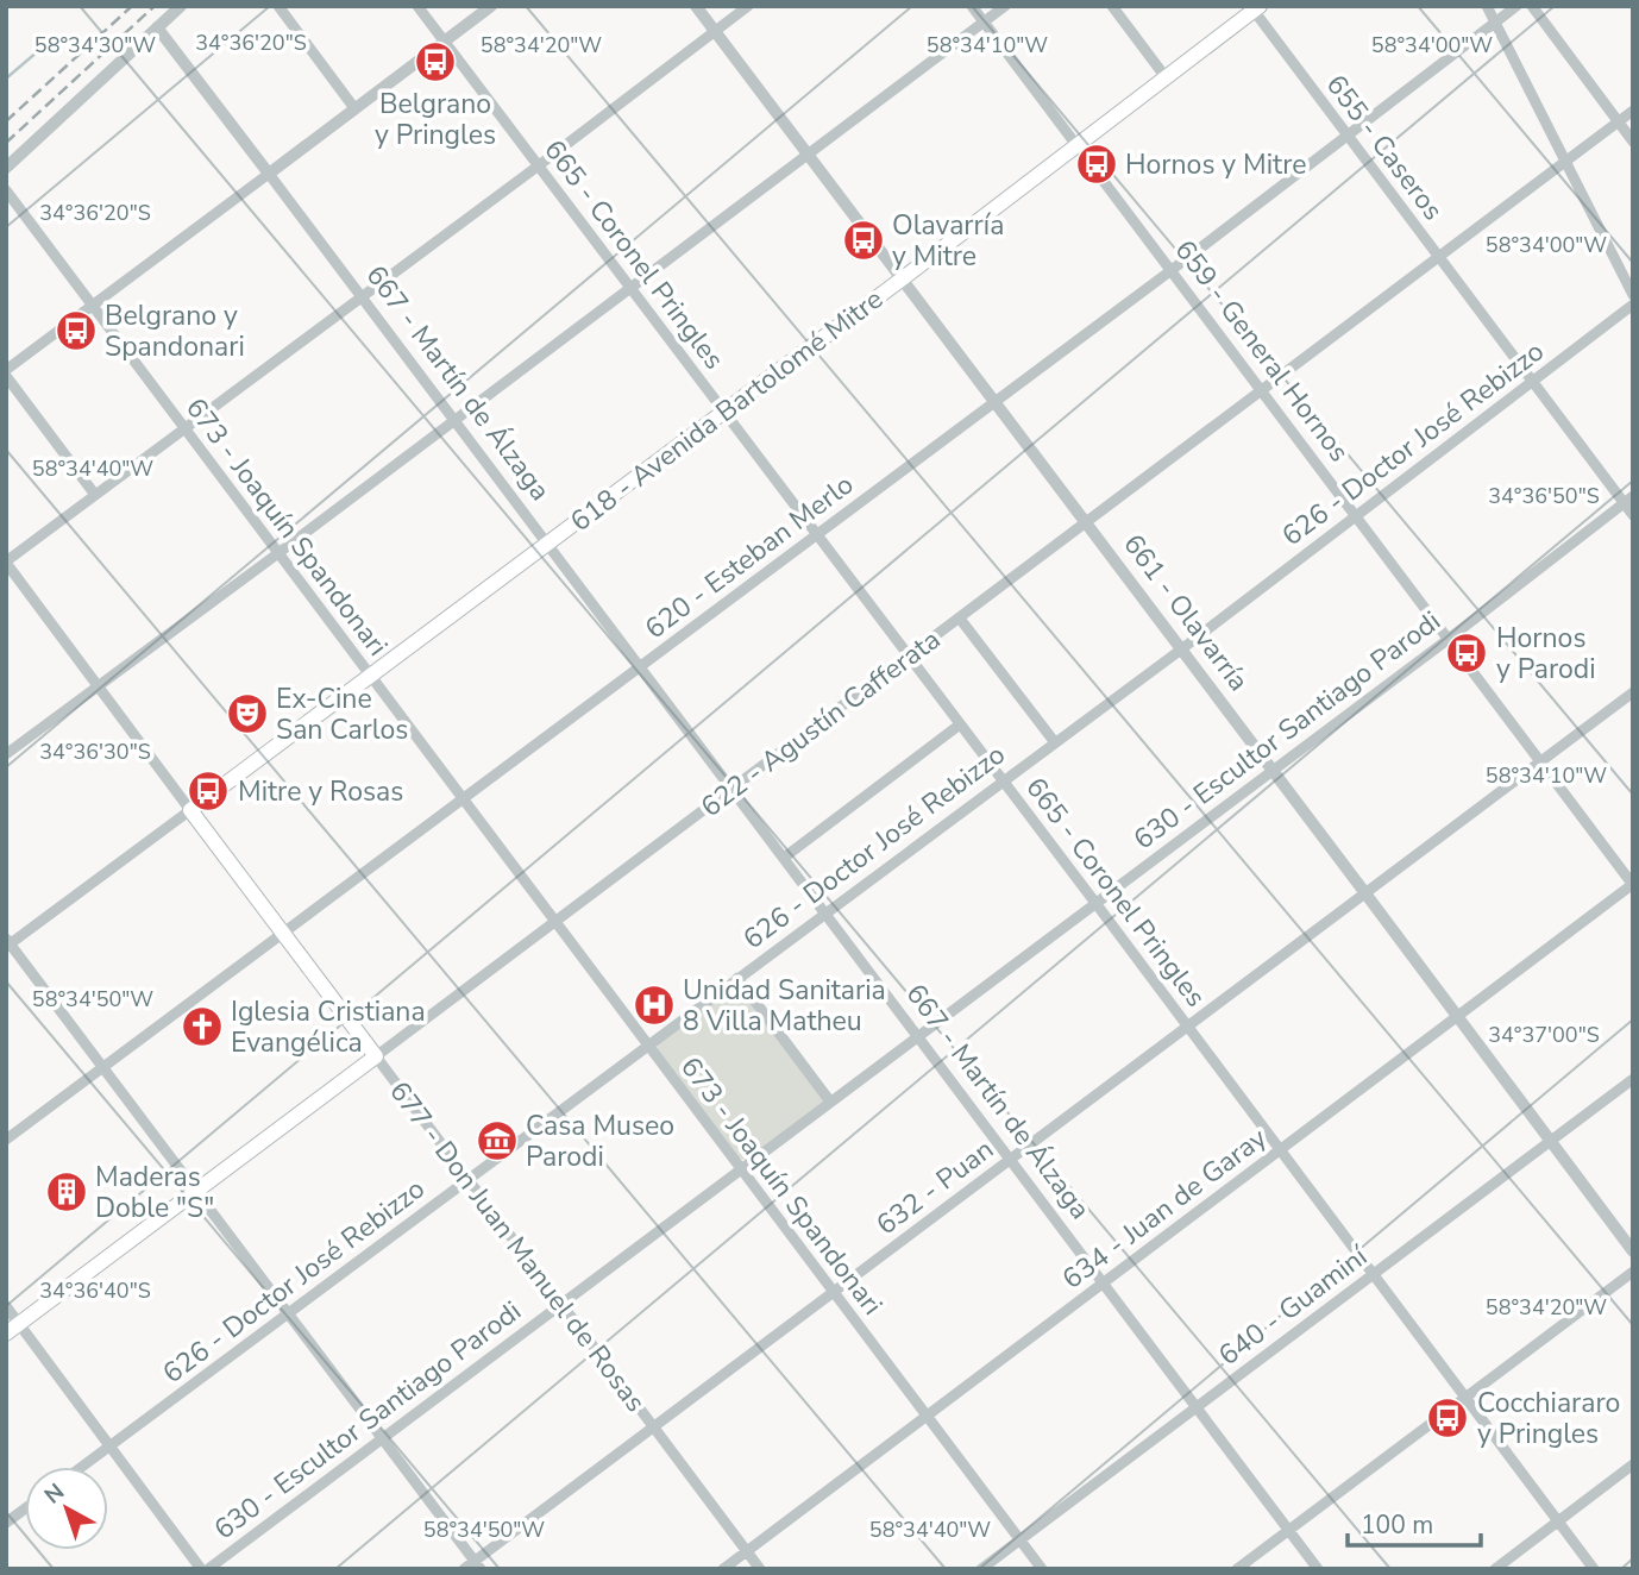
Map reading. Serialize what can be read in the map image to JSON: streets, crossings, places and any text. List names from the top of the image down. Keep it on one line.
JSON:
{"streets":{"main road":["618 - Avenida Bartolomé Mitre","622 - Agustín Cafferata","677 - Don Juan Manuel de Rosas"],"street":["655 - Caseros","665 - Coronel Pringles","659 - General Hornos","667 - Martín de Álzaga","626 - Doctor José Rebizzo","673 - Joaquín Spandonari","620 - Esteban Merlo","661 - Olavarría","630 - Escultor Santiago Parodi","632 - Puan","634 - Juan de Garay","640 - Guaminí"]},"crossings":[["655 - Caseros","618 - Avenida Bartolomé Mitre"],["655 - Caseros","626 - Doctor José Rebizzo"],["655 - Caseros","620 - Esteban Merlo"],["655 - Caseros","622 - Agustín Cafferata"],["655 - Caseros","630 - Escultor Santiago Parodi"],["665 - Coronel Pringles","618 - Avenida Bartolomé Mitre"],["665 - Coronel Pringles","626 - Doctor José Rebizzo"],["665 - Coronel Pringles","620 - Esteban Merlo"],["665 - Coronel Pringles","622 - Agustín Cafferata"],["665 - Coronel Pringles","630 - Escultor Santiago Parodi"],["665 - Coronel Pringles","632 - Puan"],["665 - Coronel Pringles","634 - Juan de Garay"],["665 - Coronel Pringles","640 - Guaminí"],["659 - General Hornos","618 - Avenida Bartolomé Mitre"],["659 - General Hornos","626 - Doctor José Rebizzo"],["659 - General Hornos","620 - Esteban Merlo"],["659 - General Hornos","622 - Agustín Cafferata"],["659 - General Hornos","630 - Escultor Santiago Parodi"],["659 - General Hornos","632 - Puan"],["659 - General Hornos","634 - Juan de Garay"],["667 - Martín de Álzaga","618 - Avenida Bartolomé Mitre"],["667 - Martín de Álzaga","626 - Doctor José Rebizzo"],["667 - Martín de Álzaga","620 - Esteban Merlo"],["667 - Martín de Álzaga","622 - Agustín Cafferata"],["667 - Martín de Álzaga","630 - Escultor Santiago Parodi"],["667 - Martín de Álzaga","632 - Puan"],["667 - Martín de Álzaga","634 - Juan de Garay"],["667 - Martín de Álzaga","640 - Guaminí"],["618 - Avenida Bartolomé Mitre","673 - Joaquín Spandonari"],["618 - Avenida Bartolomé Mitre","661 - Olavarría"],["618 - Avenida Bartolomé Mitre","677 - Don Juan Manuel de Rosas"],["626 - Doctor José Rebizzo","673 - Joaquín Spandonari"],["626 - Doctor José Rebizzo","661 - Olavarría"],["626 - Doctor José Rebizzo","677 - Don Juan Manuel de Rosas"],["673 - Joaquín Spandonari","620 - Esteban Merlo"],["673 - Joaquín Spandonari","622 - Agustín Cafferata"],["673 - Joaquín Spandonari","630 - Escultor Santiago Parodi"],["673 - Joaquín Spandonari","632 - Puan"],["673 - Joaquín Spandonari","634 - Juan de Garay"],["673 - Joaquín Spandonari","640 - Guaminí"],["620 - Esteban Merlo","661 - Olavarría"],["620 - Esteban Merlo","677 - Don Juan Manuel de Rosas"],["661 - Olavarría","622 - Agustín Cafferata"],["661 - Olavarría","630 - Escultor Santiago Parodi"],["661 - Olavarría","632 - Puan"],["661 - Olavarría","634 - Juan de Garay"],["661 - Olavarría","640 - Guaminí"],["622 - Agustín Cafferata","677 - Don Juan Manuel de Rosas"],["630 - Escultor Santiago Parodi","677 - Don Juan Manuel de Rosas"],["632 - Puan","677 - Don Juan Manuel de Rosas"],["634 - Juan de Garay","677 - Don Juan Manuel de Rosas"]],"places":{"bus stop":["Belgrano y Pringles","Hornos y Mitre","Olavarría y Mitre","Belgrano y Spandonari","Hornos y Parodi","Mitre y Rosas","Cocchiararo y Pringles"],"theatre":["Ex-Cine San Carlos"],"hospital":["Unidad Sanitaria 8 Villa Matheu"],"church":["Iglesia Cristiana Evangélica"],"museum":["Casa Museo Parodi"],"building":["Maderas Doble \"S\""]},"scale_bar":"100 m","north":"top left","coordinates":["34°36'20\"S","58°34'30\"W","58°34'20\"W","58°34'10\"W","58°34'00\"W","58°34'40\"W","34°36'50\"S","34°36'30\"S","58°34'50\"W","34°37'00\"S","34°36'40\"S"]}
